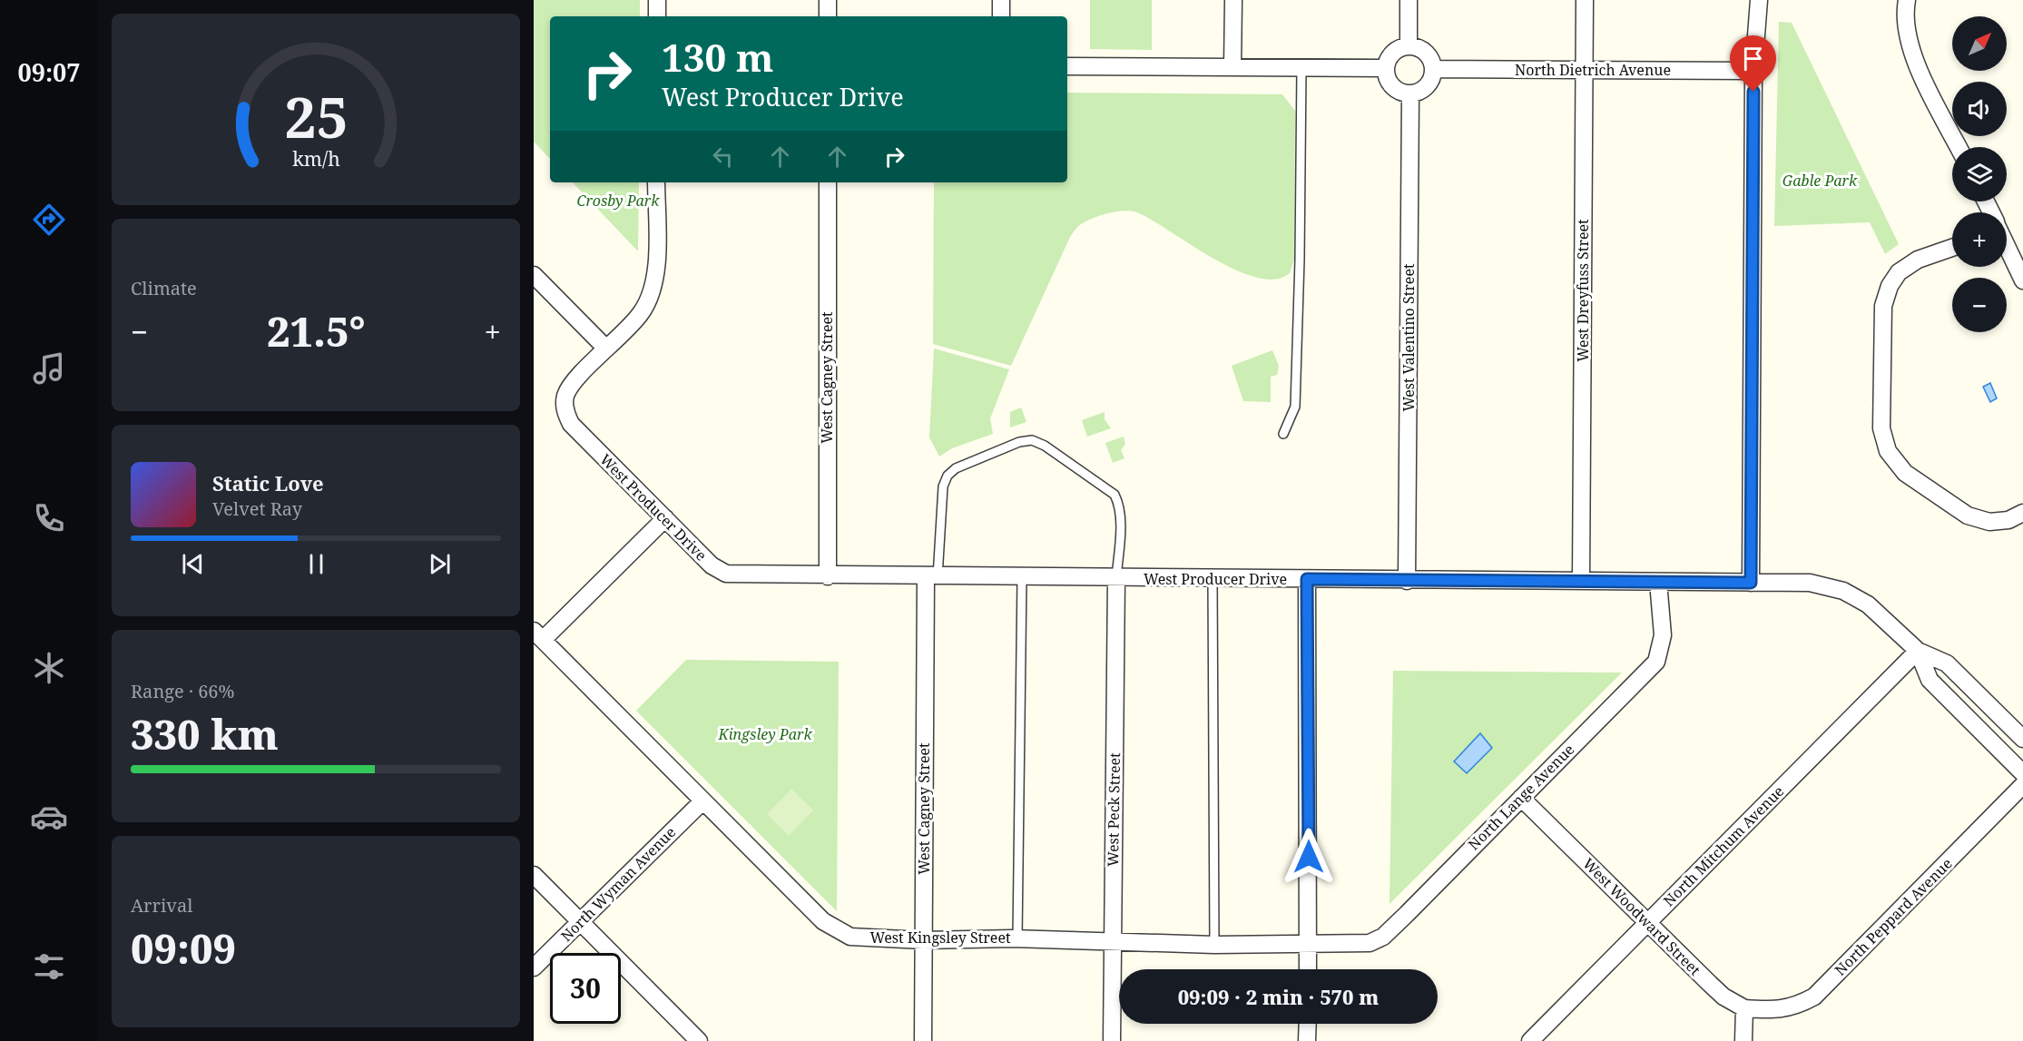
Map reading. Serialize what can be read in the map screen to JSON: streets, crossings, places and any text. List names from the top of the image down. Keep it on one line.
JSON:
{"streets":{"street":["North Dietrich Avenue","West Dreyfuss Street","West Valentino Street","West Cagney Street","West Producer Drive","North Lange Avenue","West Peck Street","North Mitchum Avenue","North Wyman Avenue","West Woodward Street","North Peppard Avenue","West Kingsley Street"]},"crossings":[["North Dietrich Avenue","West Dreyfuss Street"],["North Dietrich Avenue","West Valentino Street"],["West Dreyfuss Street","West Producer Drive"],["West Valentino Street","West Producer Drive"],["West Cagney Street","West Producer Drive"],["West Cagney Street","West Kingsley Street"],["West Producer Drive","North Lange Avenue"],["West Producer Drive","West Peck Street"],["West Producer Drive","North Mitchum Avenue"],["North Lange Avenue","West Woodward Street"],["North Lange Avenue","West Kingsley Street"],["West Peck Street","West Kingsley Street"],["North Mitchum Avenue","West Woodward Street"],["North Wyman Avenue","West Kingsley Street"],["West Woodward Street","North Peppard Avenue"]],"parks":["Gable Park","Crosby Park","Kingsley Park"],"north":"top right","page":{"tabs":"09:07","map_buttons":["+","−"],"turn":["130 m","West Producer Drive"],"tile":["Climate",["Range · 66%","330 km"],["Arrival","09:09"]],"heat":["−","21.5°","+"],"song":["Static Love","Velvet Ray"],"limit":"30","trip":"09:09 · 2 min · 570 m","gauge":["25","km/h"]}}
